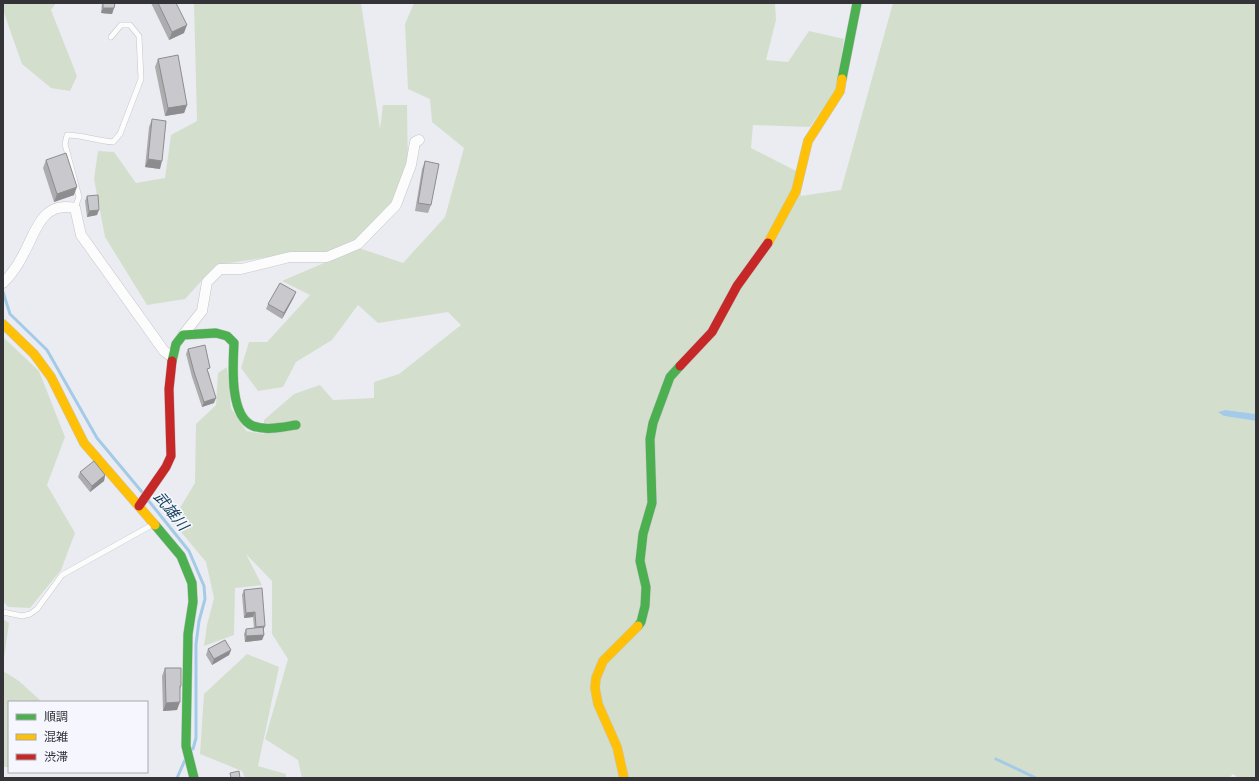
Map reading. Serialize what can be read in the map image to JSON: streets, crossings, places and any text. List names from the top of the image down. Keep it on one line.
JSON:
{"water":["武雄川"],"legend":["順調","混雑","渋滞"]}
